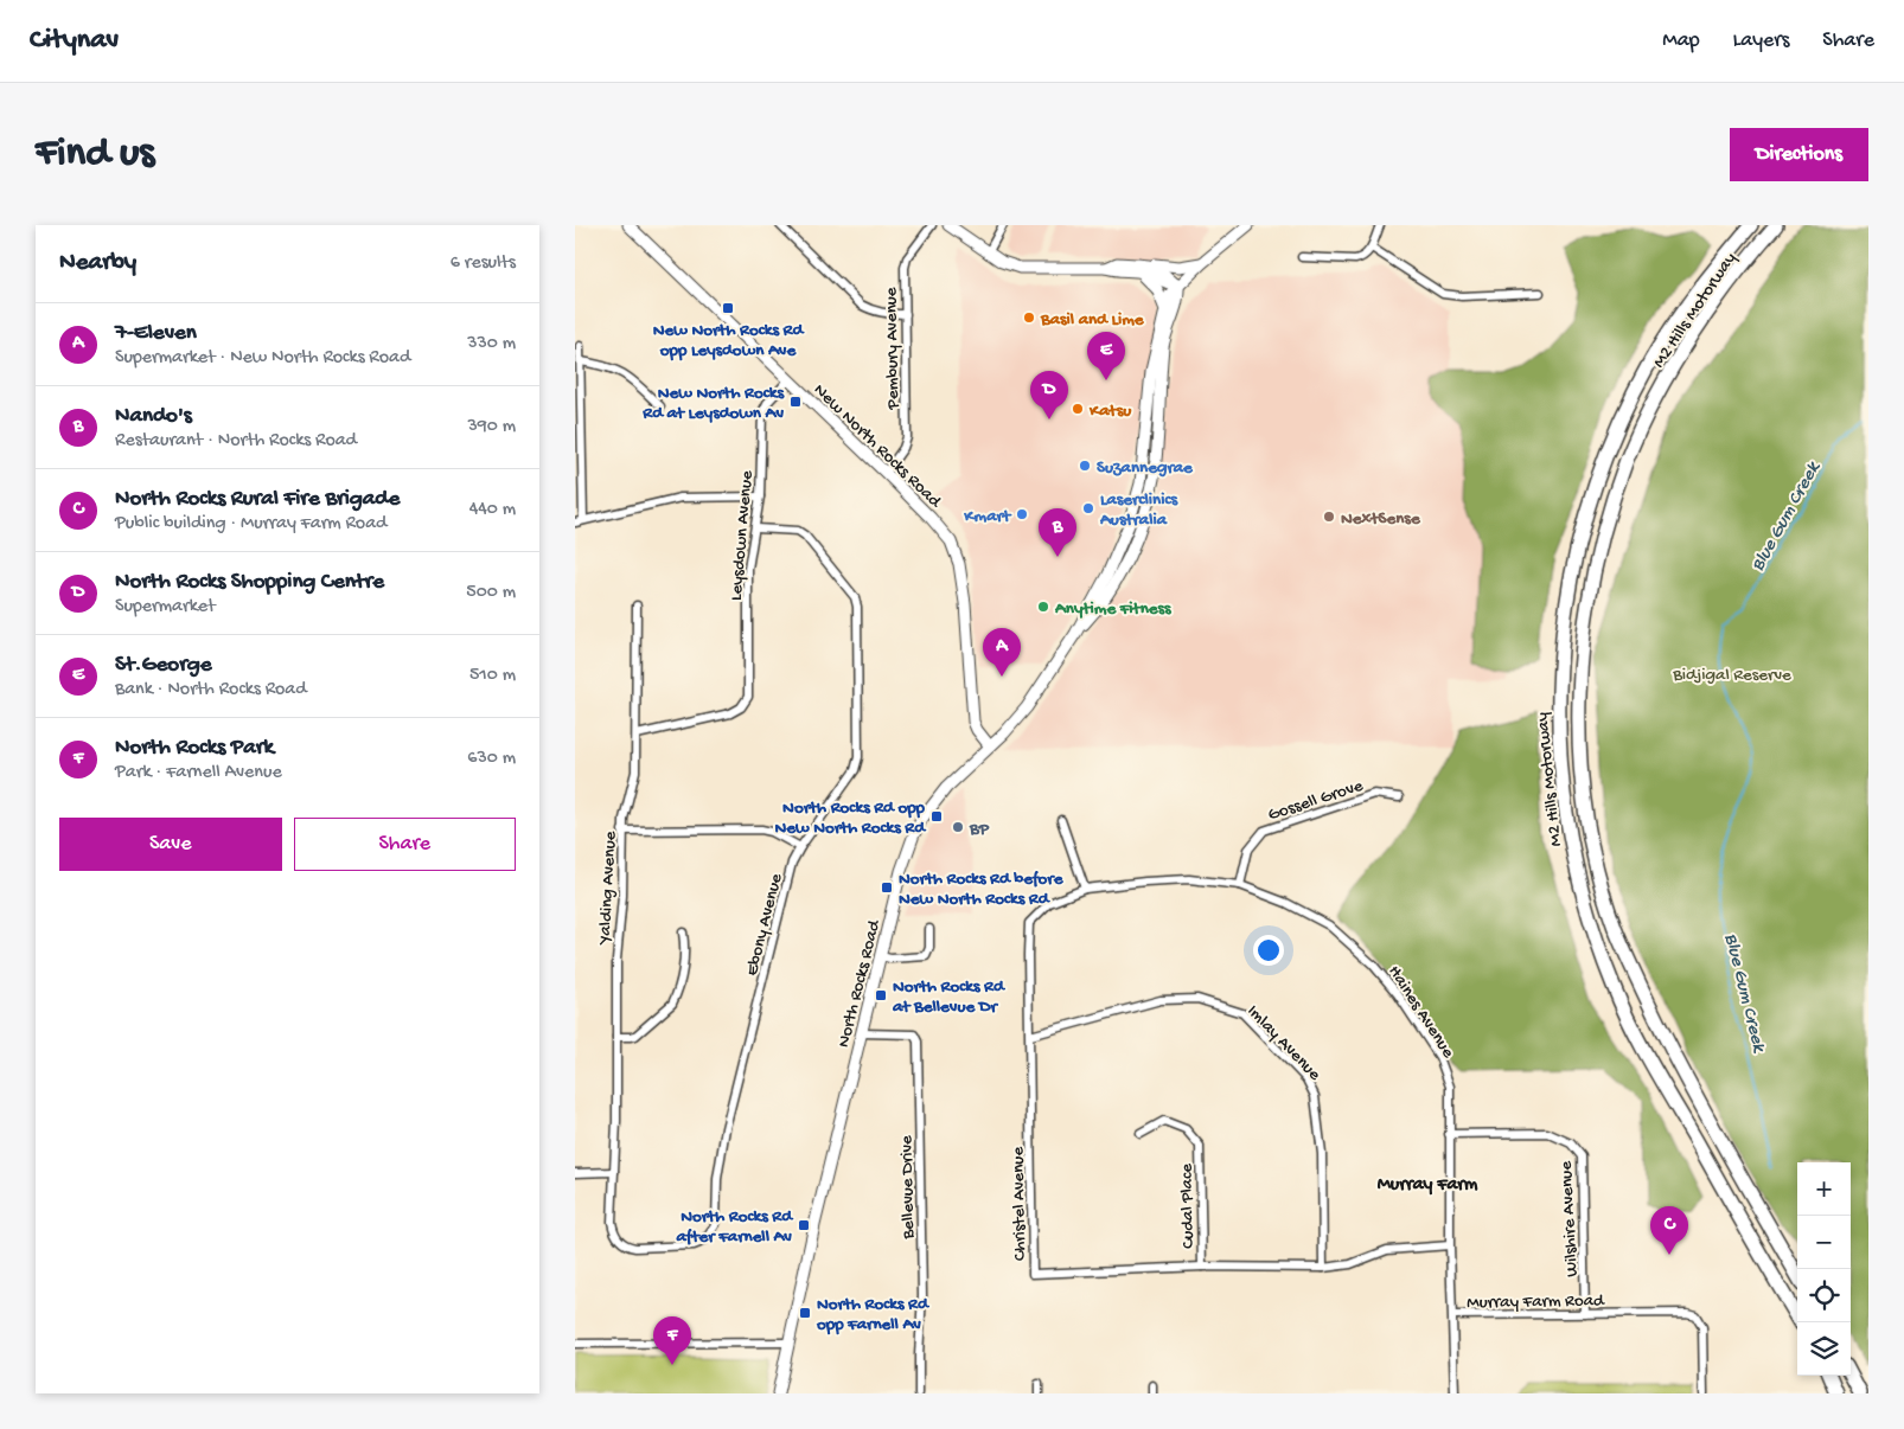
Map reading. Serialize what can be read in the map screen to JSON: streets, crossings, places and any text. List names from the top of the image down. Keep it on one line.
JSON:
{"streets":{"highway":["M2 Hills Motorway"],"main road":["New North Rocks Road","North Rocks Road"],"street":["Pembury Avenue","Leysdown Avenue","Gossell Grove","Yalding Avenue","Ebony Avenue","Haines Avenue","Imlay Avenue","Bellevue Drive","Christel Avenue","Cudal Place","Wilshire Avenue","Murray Farm Road"]},"crossings":[["Pembury Avenue","New North Rocks Road"],["New North Rocks Road","Leysdown Avenue"],["New North Rocks Road","North Rocks Road"],["Leysdown Avenue","Ebony Avenue"],["Gossell Grove","Haines Avenue"],["Yalding Avenue","Ebony Avenue"],["North Rocks Road","Bellevue Drive"],["Haines Avenue","Christel Avenue"],["Haines Avenue","Wilshire Avenue"],["Haines Avenue","Murray Farm Road"],["Imlay Avenue","Christel Avenue"],["Christel Avenue","Cudal Place"],["Wilshire Avenue","Murray Farm Road"]],"districts":["Murray Farm"],"water":["Blue Gum Creek"],"parks":["Bidjigal Reserve"],"places":{"transit":["New North Rocks Rd opp Leysdown Ave","New North Rocks Rd at Leysdown Av","North Rocks Rd opp New North Rocks Rd","North Rocks Rd before New North Rocks Rd","North Rocks Rd at Bellevue Dr","North Rocks Rd after Farnell Av","North Rocks Rd opp Farnell Av"],"other":["Basil and Lime","Katsu","Suzannegrae","Laserclinics Australia","Kmart","NextSense","Anytime Fitness","BP"]},"page":{"header":"Citynav","nav":["Map","Layers","Share"],"buttons":["Directions",["Save","Share"]],"title":"Find us","heading":["Nearby","6 results"],"list":[{"mark":"A","name":"7-Eleven","note":"Supermarket · New North Rocks Road","value":"330 m"},{"mark":"B","name":"Nando's","note":"Restaurant · North Rocks Road","value":"390 m"},{"mark":"C","name":"North Rocks Rural Fire Brigade","note":"Public building · Murray Farm Road","value":"440 m"},{"mark":"D","name":"North Rocks Shopping Centre","note":"Supermarket","value":"500 m"},{"mark":"E","name":"St.George","note":"Bank · North Rocks Road","value":"510 m"},{"mark":"F","name":"North Rocks Park","note":"Park · Farnell Avenue","value":"630 m"}],"pins":["E","D","B","A","C","F"],"map_buttons":["+","−"]}}
